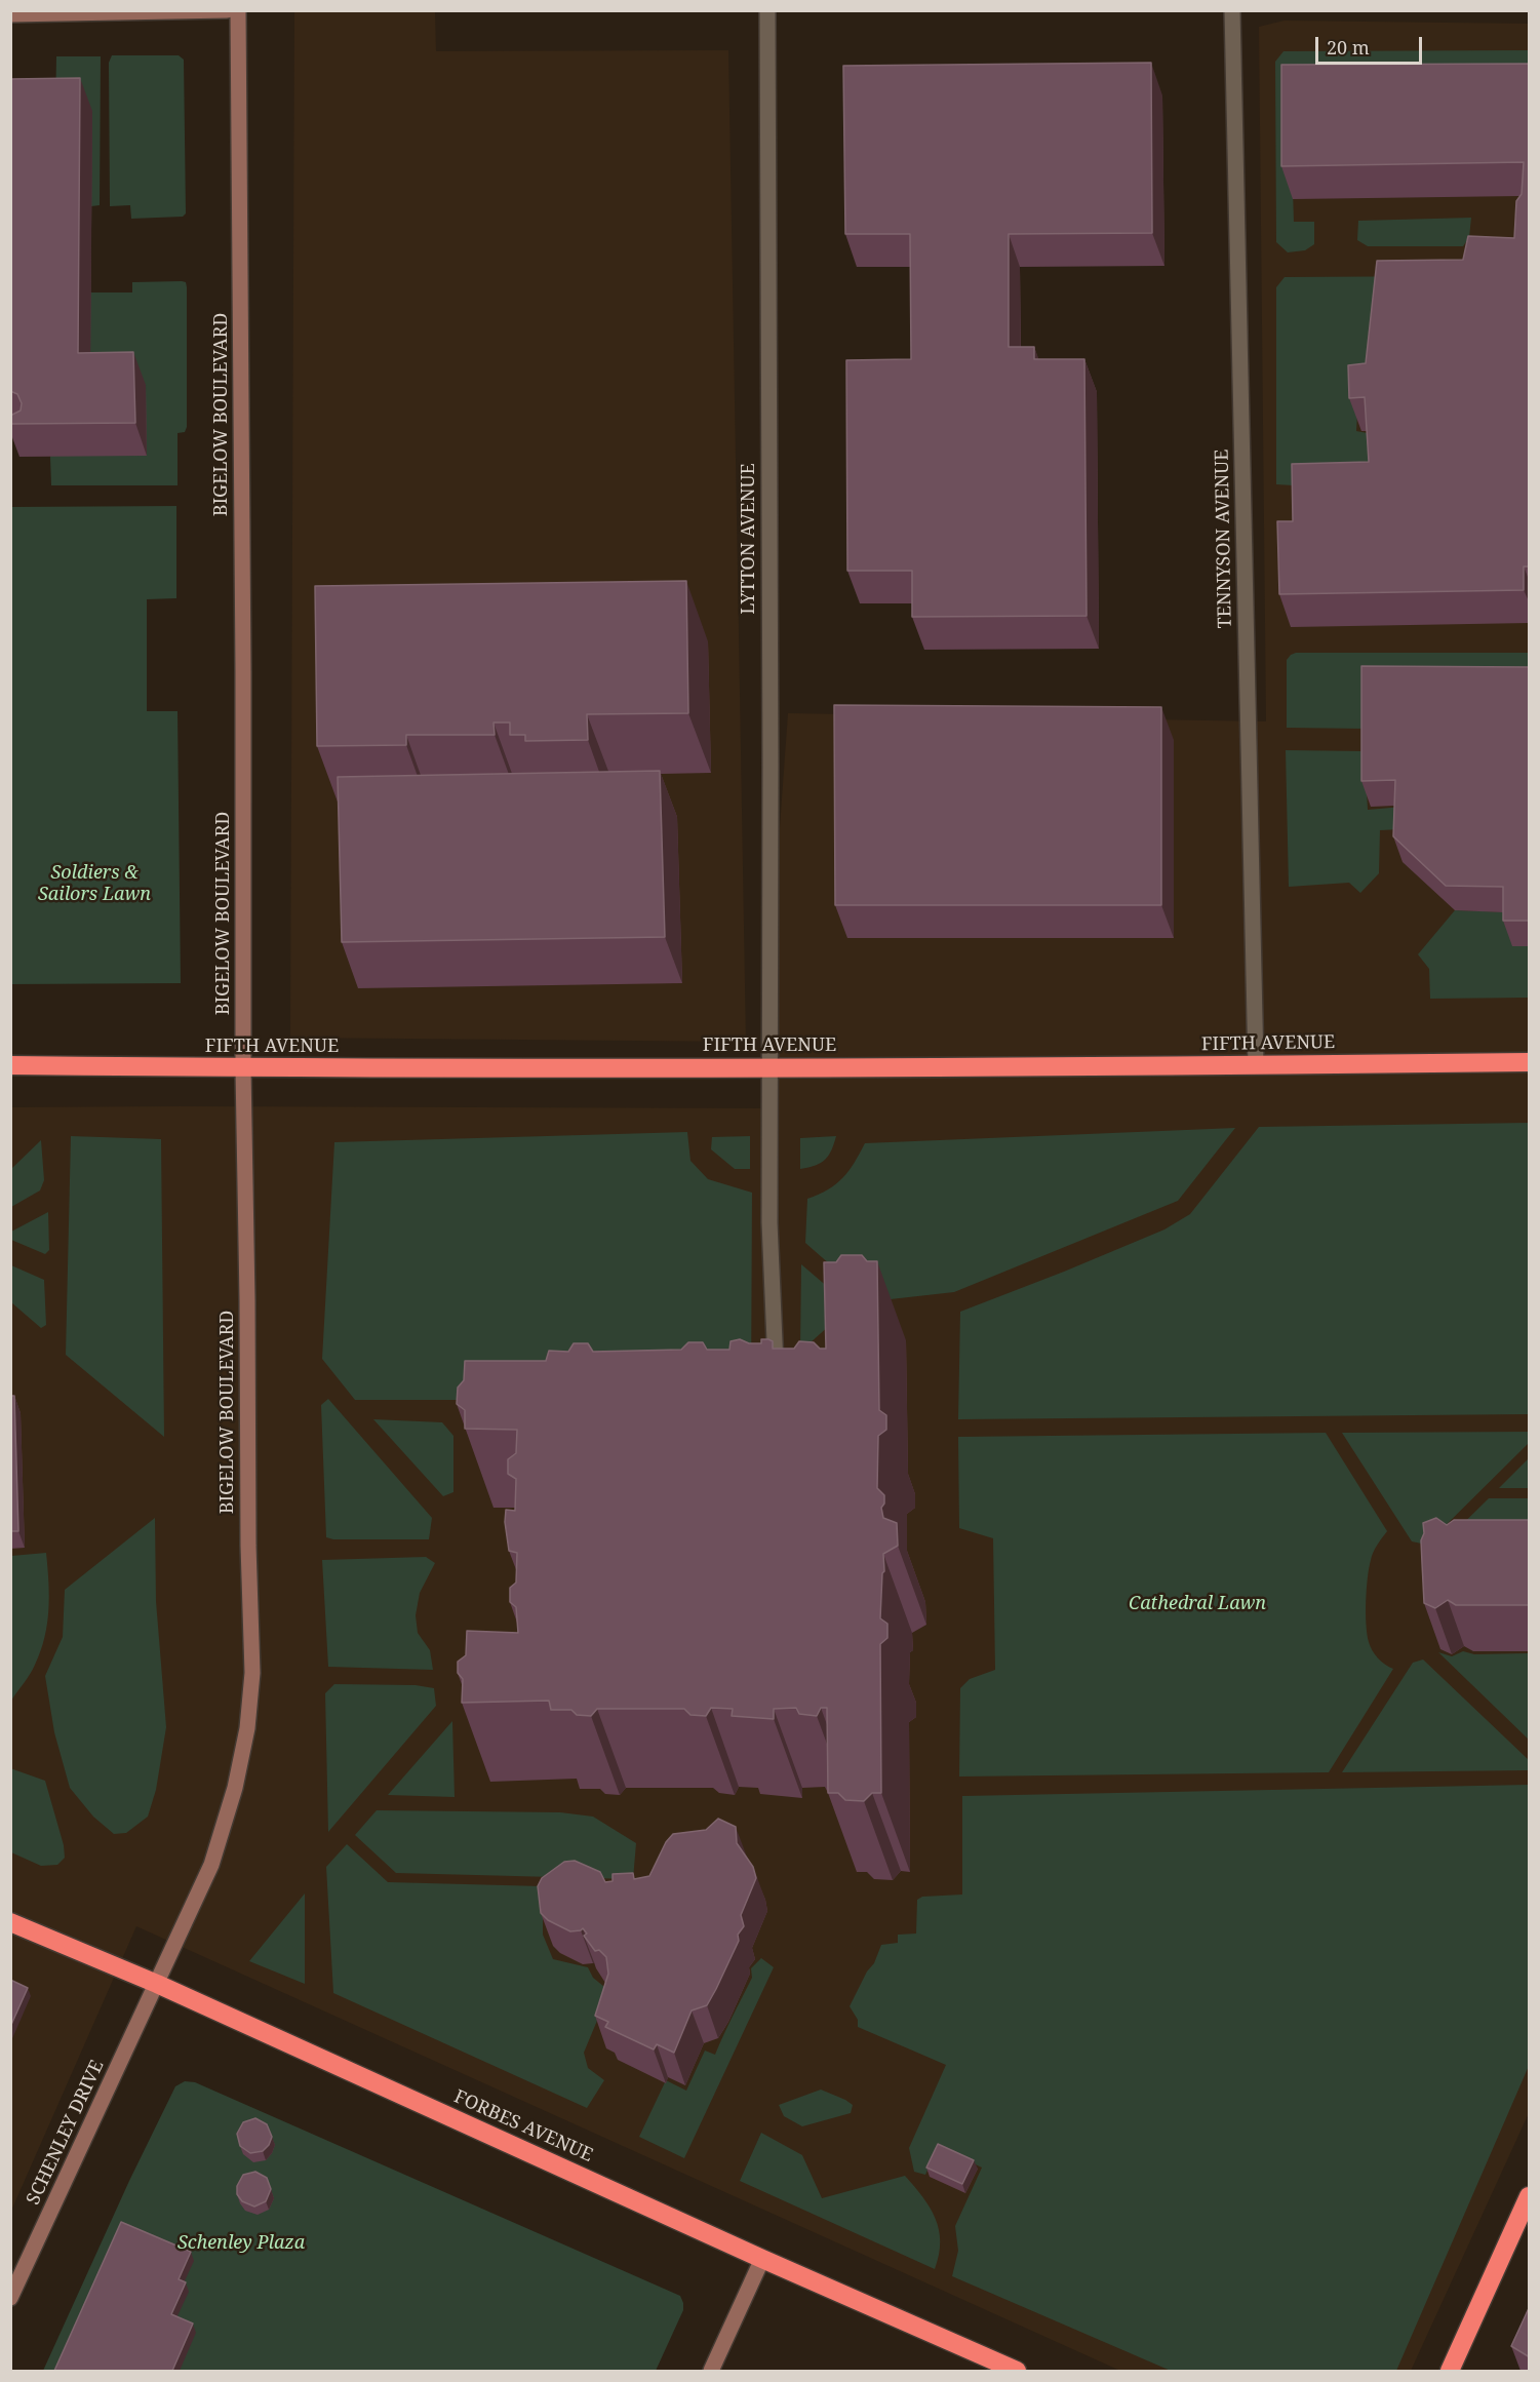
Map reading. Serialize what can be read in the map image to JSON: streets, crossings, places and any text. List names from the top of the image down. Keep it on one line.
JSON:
{"streets":{"highway":["FIFTH AVENUE","FORBES AVENUE"],"main road":["BIGELOW BOULEVARD","SCHENLEY DRIVE"],"street":["LYTTON AVENUE","TENNYSON AVENUE"]},"crossings":[["BIGELOW BOULEVARD","FIFTH AVENUE"],["BIGELOW BOULEVARD","FORBES AVENUE"],["BIGELOW BOULEVARD","SCHENLEY DRIVE"],["LYTTON AVENUE","FIFTH AVENUE"],["TENNYSON AVENUE","FIFTH AVENUE"],["FORBES AVENUE","SCHENLEY DRIVE"]],"parks":["Soldiers & Sailors Lawn","Cathedral Lawn","Schenley Plaza"],"scale_bar":"20 m"}
